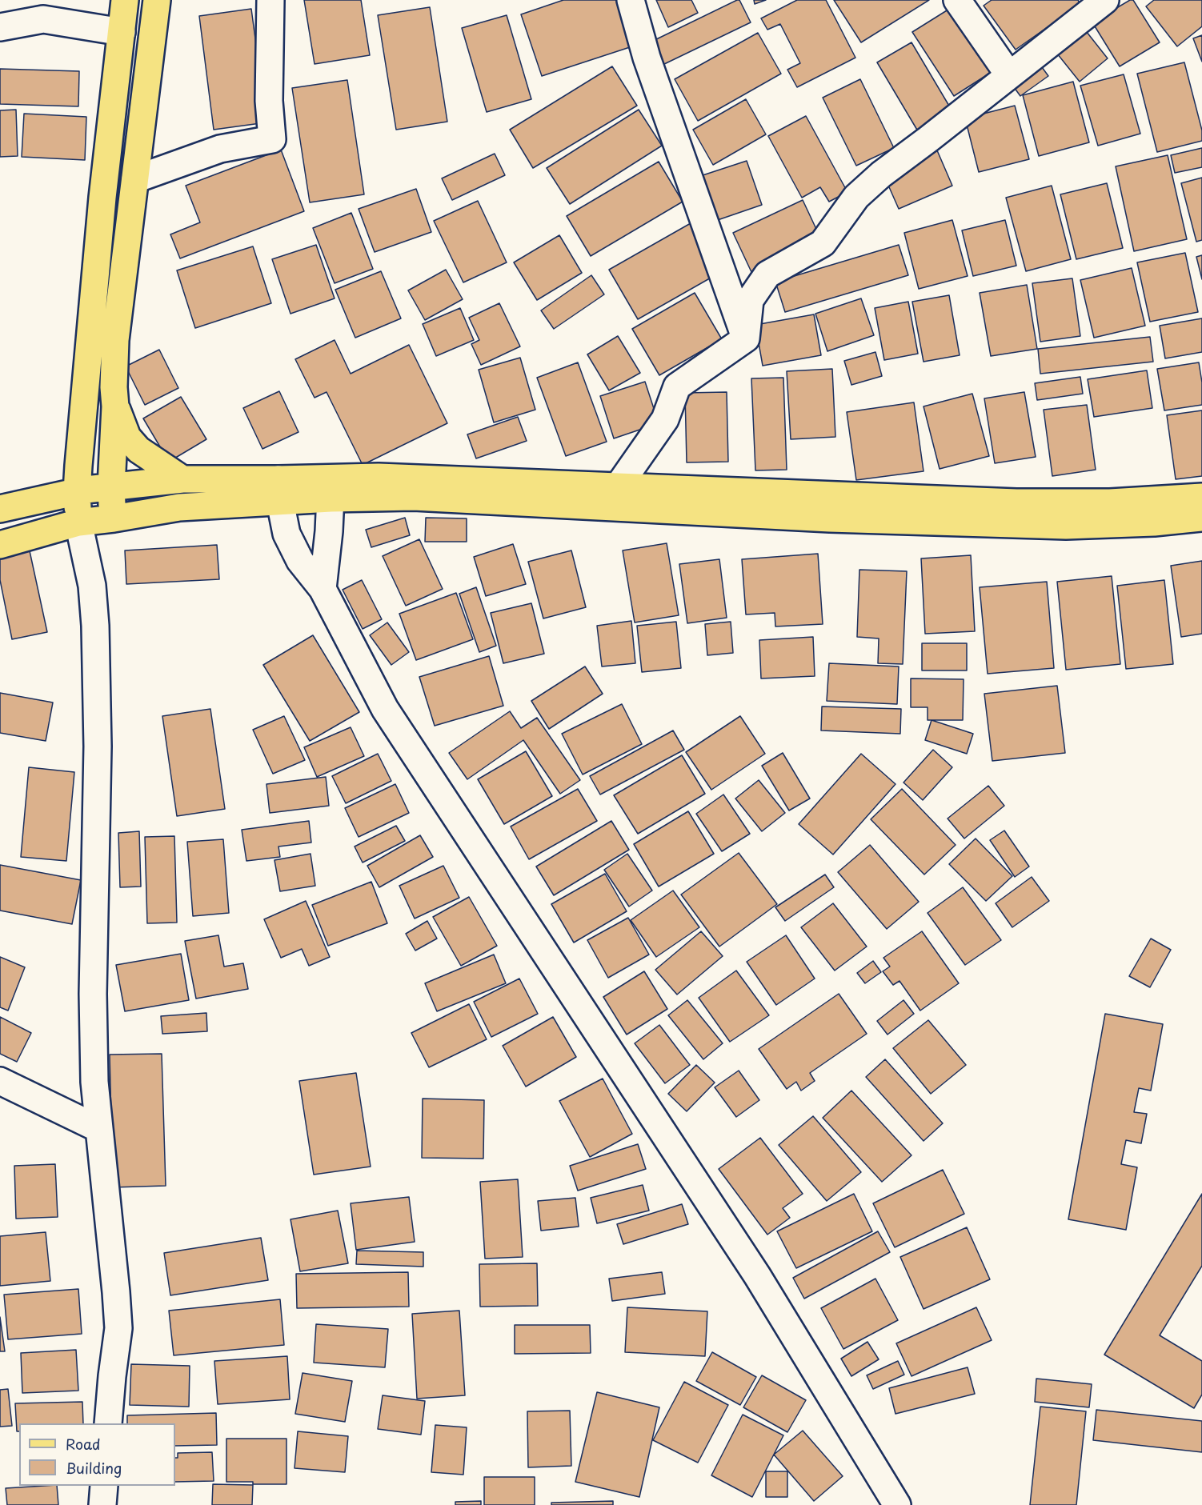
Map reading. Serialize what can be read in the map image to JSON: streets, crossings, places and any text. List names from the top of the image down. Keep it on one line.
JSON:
{"legend":["Road","Building"]}
